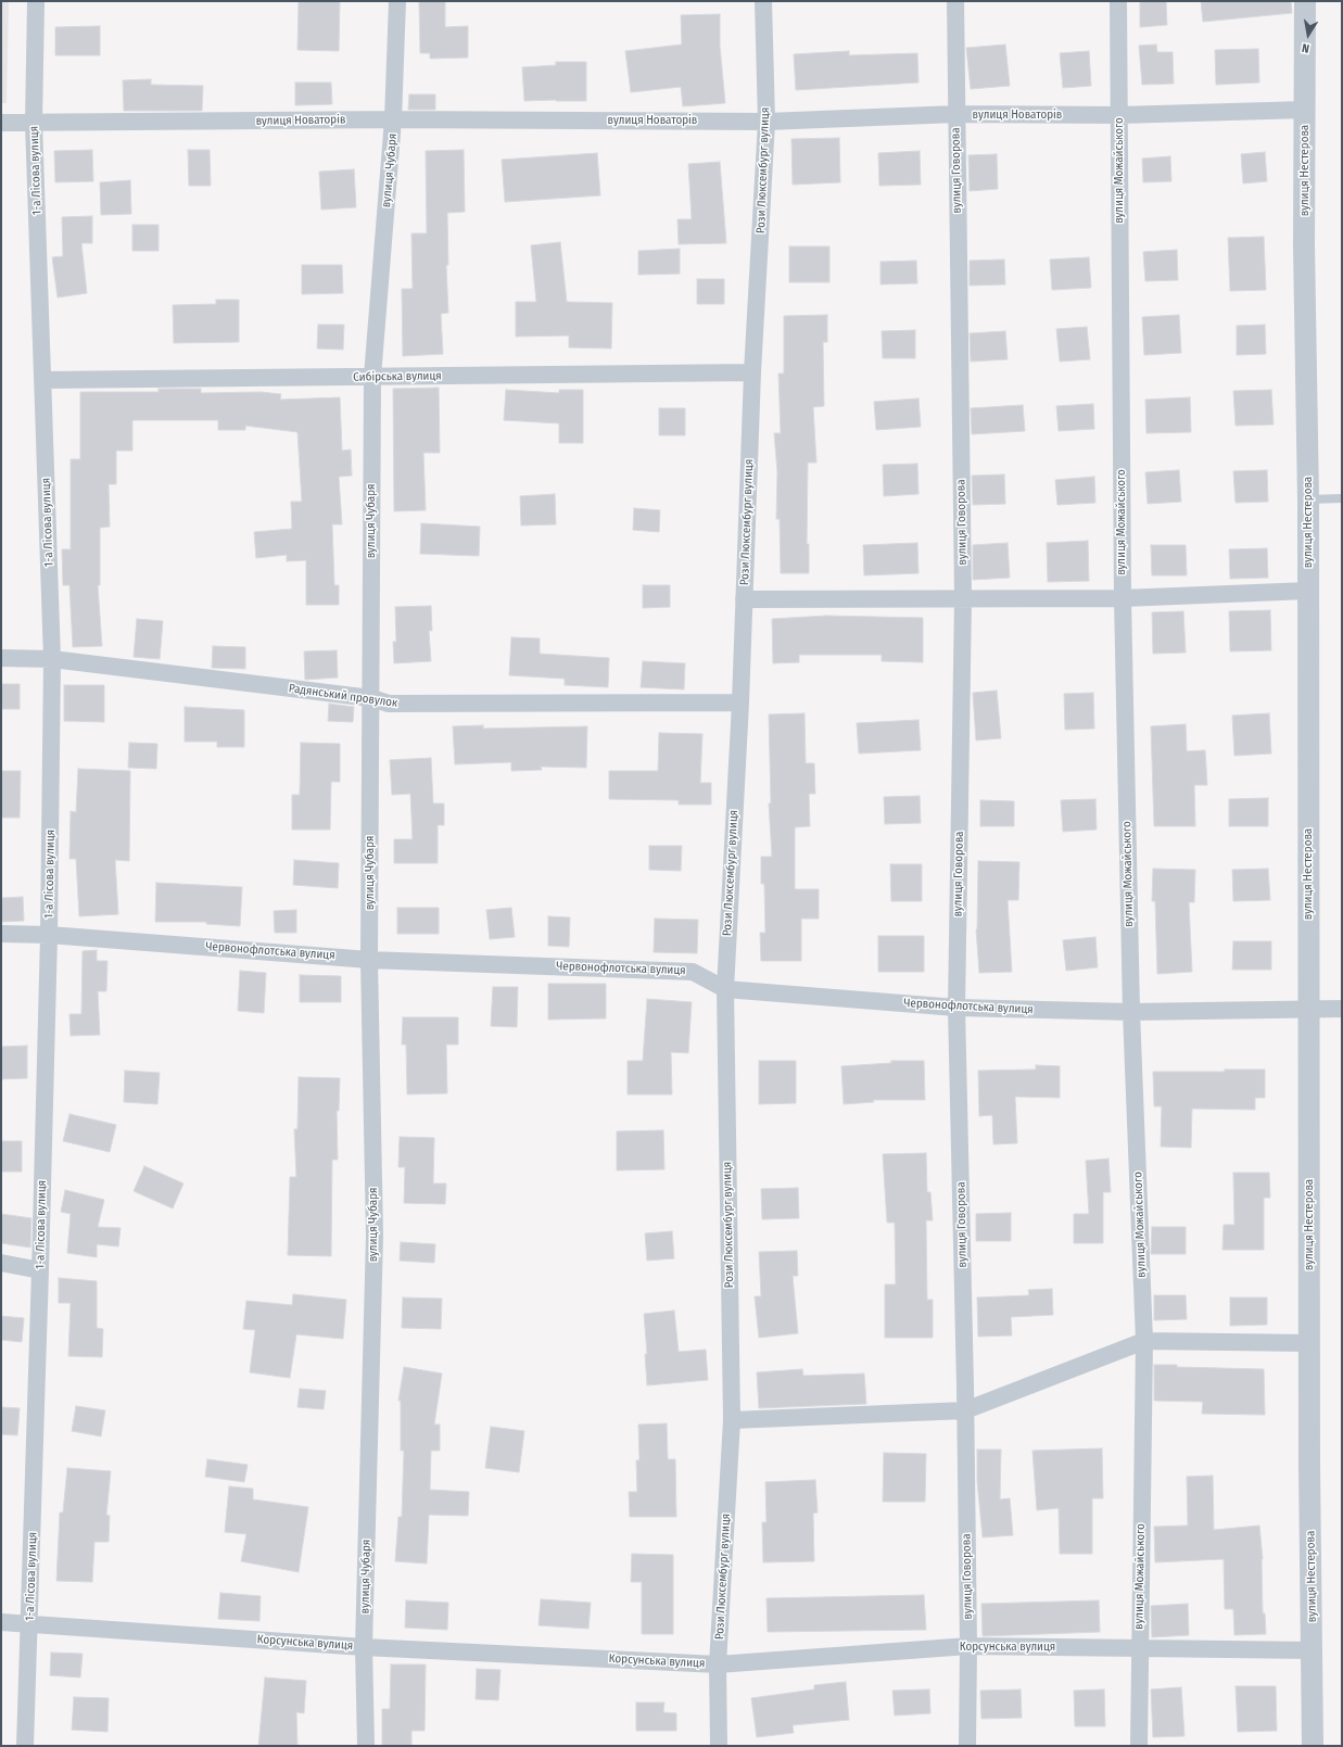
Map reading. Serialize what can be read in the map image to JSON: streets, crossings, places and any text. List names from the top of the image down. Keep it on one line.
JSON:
{"streets":{"street":["вулиця Новаторів","1-а Лісова вулиця","вулиця Чубаря","Рози Люксембург вулиця","вулиця Говорова","вулиця Можайського","вулиця Нестерова","Сибірська вулиця","Радянський провулок","Червонофлотська вулиця","Корсунська вулиця"]},"crossings":[["вулиця Новаторів","1-а Лісова вулиця"],["вулиця Новаторів","вулиця Чубаря"],["вулиця Новаторів","Рози Люксембург вулиця"],["вулиця Новаторів","вулиця Говорова"],["вулиця Новаторів","вулиця Можайського"],["вулиця Новаторів","вулиця Нестерова"],["1-а Лісова вулиця","Сибірська вулиця"],["1-а Лісова вулиця","Радянський провулок"],["1-а Лісова вулиця","Червонофлотська вулиця"],["1-а Лісова вулиця","Корсунська вулиця"],["вулиця Чубаря","Сибірська вулиця"],["вулиця Чубаря","Радянський провулок"],["вулиця Чубаря","Червонофлотська вулиця"],["вулиця Чубаря","Корсунська вулиця"],["Рози Люксембург вулиця","Сибірська вулиця"],["Рози Люксембург вулиця","Радянський провулок"],["Рози Люксембург вулиця","Червонофлотська вулиця"],["Рози Люксембург вулиця","Корсунська вулиця"],["вулиця Говорова","Червонофлотська вулиця"],["вулиця Говорова","Корсунська вулиця"],["вулиця Можайського","Червонофлотська вулиця"],["вулиця Можайського","Корсунська вулиця"],["вулиця Нестерова","Червонофлотська вулиця"],["вулиця Нестерова","Корсунська вулиця"]],"north":"bottom"}
